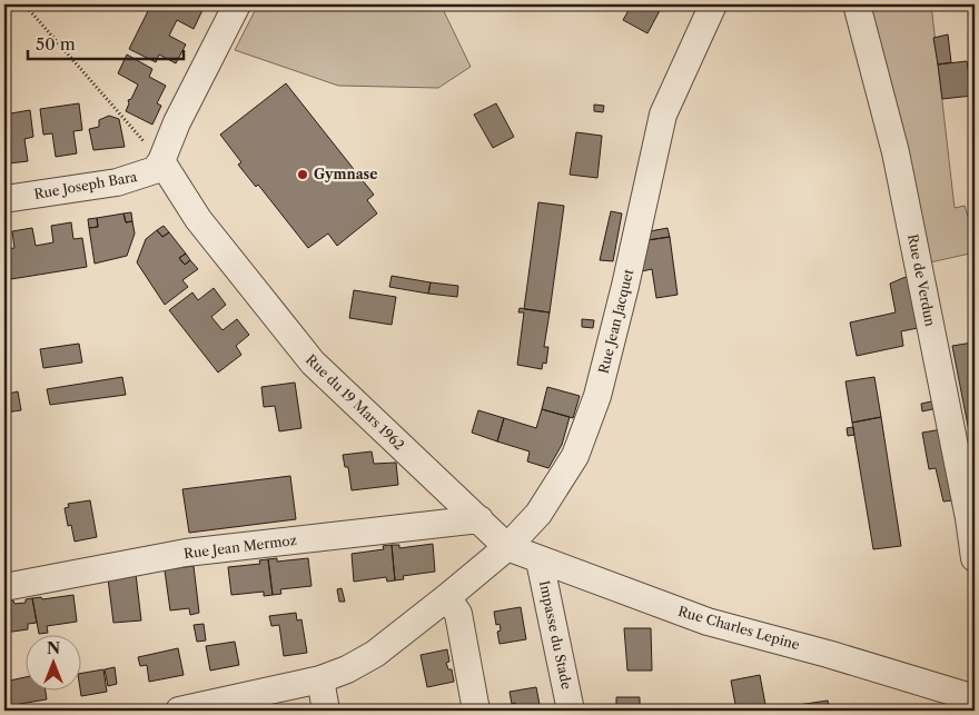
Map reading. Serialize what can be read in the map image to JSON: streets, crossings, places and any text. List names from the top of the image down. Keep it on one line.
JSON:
{"streets":{"street":["Rue Joseph Bara","Rue de Verdun","Rue Jean Jacquet","Rue du 19 Mars 1962","Rue Jean Mermoz","Rue Charles Lepine","Impasse du Stade"]},"crossings":[["Rue Joseph Bara","Rue du 19 Mars 1962"],["Rue Jean Jacquet","Rue du 19 Mars 1962"],["Rue Jean Jacquet","Rue Charles Lepine"],["Rue du 19 Mars 1962","Rue Jean Mermoz"],["Rue du 19 Mars 1962","Rue Charles Lepine"],["Rue Charles Lepine","Impasse du Stade"]],"places":["Gymnase"],"scale_bar":"50 m","north":"top"}
